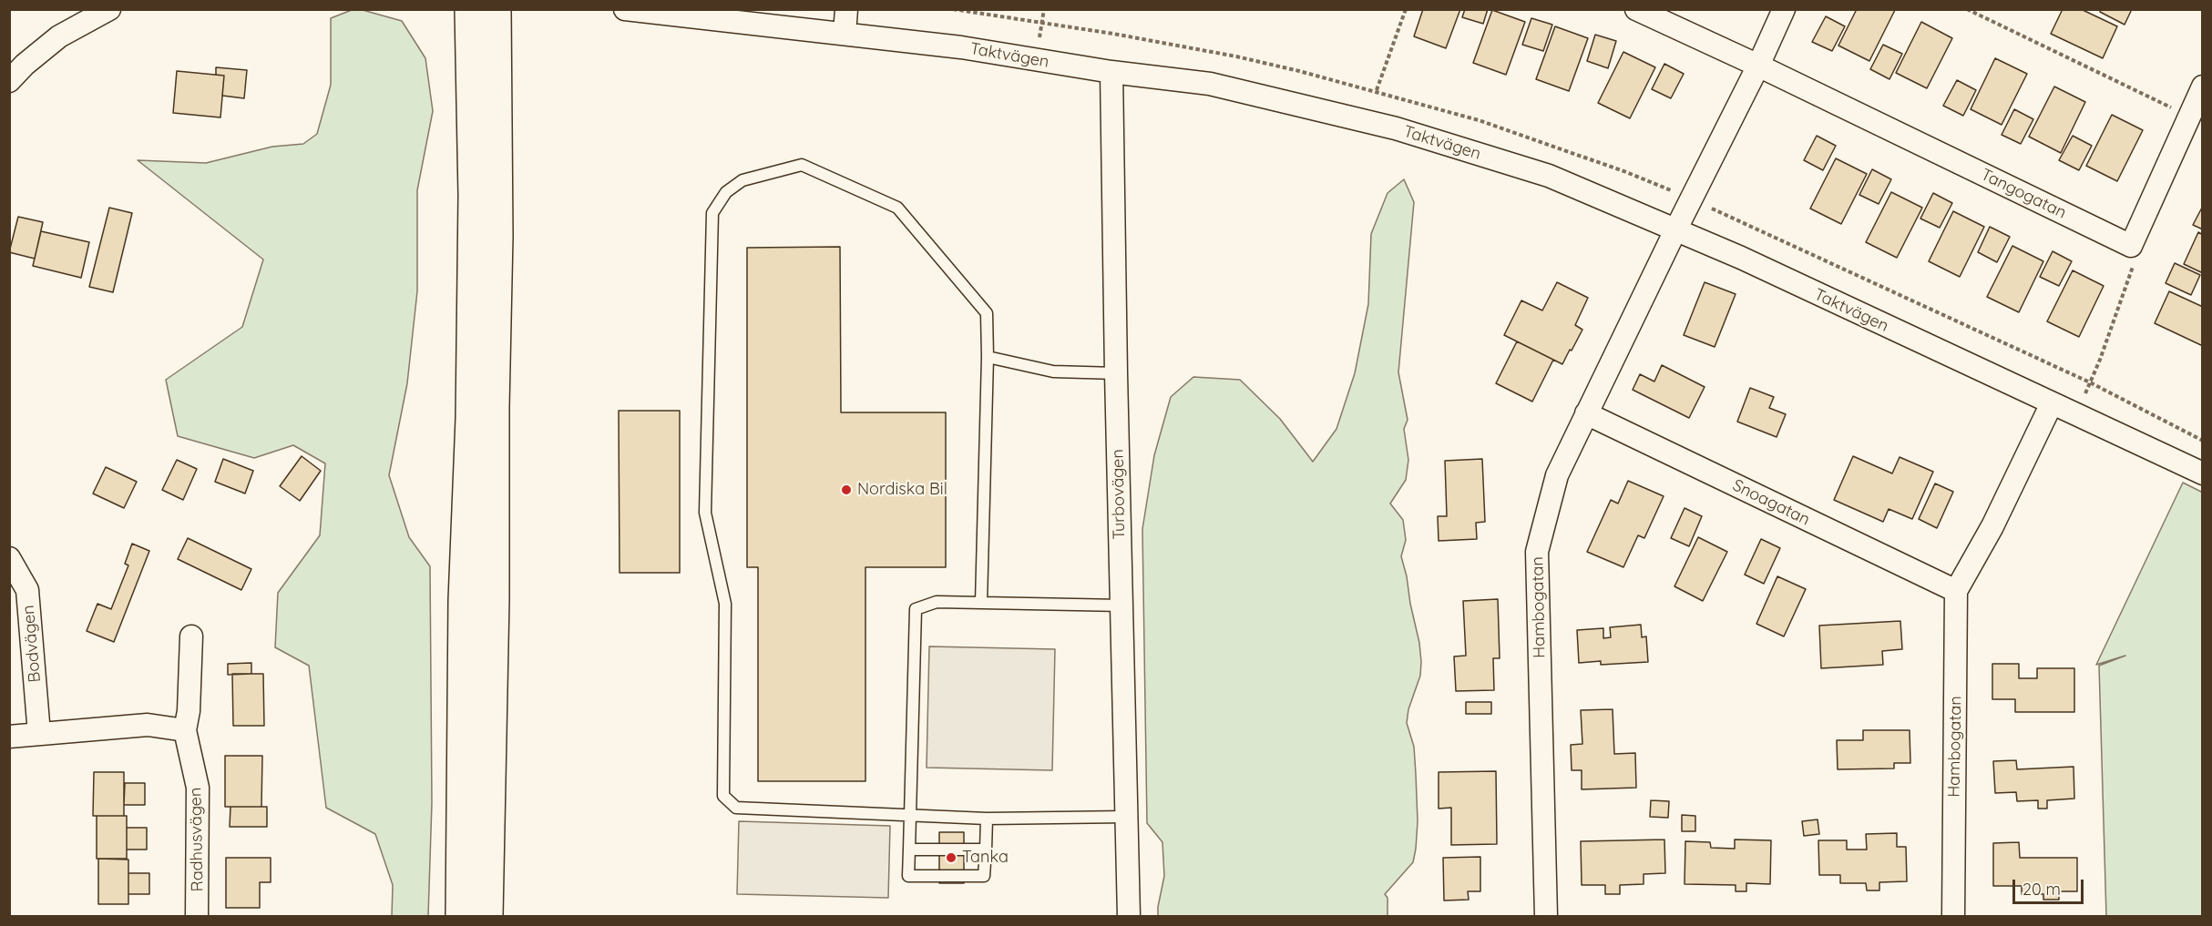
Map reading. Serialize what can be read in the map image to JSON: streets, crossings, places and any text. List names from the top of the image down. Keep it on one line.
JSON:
{"streets":{"street":["Taktvägen","Tangogatan","Turbovägen","Snoagatan","Hambogatan","Bodvägen","Radhusvägen"]},"crossings":[["Taktvägen","Turbovägen"],["Taktvägen","Hambogatan"],["Snoagatan","Hambogatan"]],"places":["Nordiska Bil","Tanka"],"scale_bar":"20 m"}
